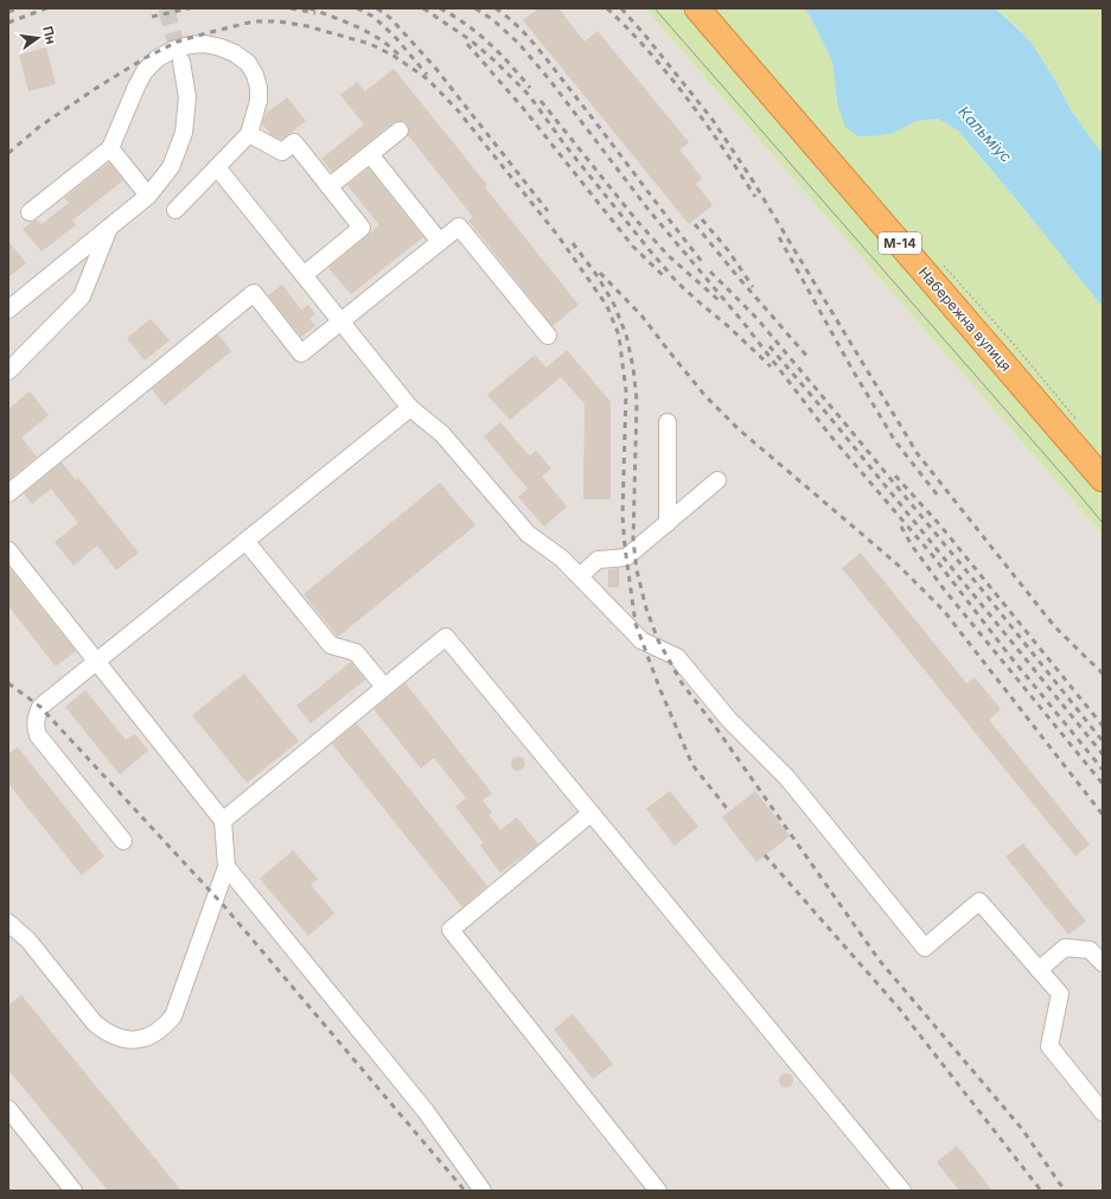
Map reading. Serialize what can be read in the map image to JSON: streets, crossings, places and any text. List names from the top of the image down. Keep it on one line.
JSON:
{"streets":{"highway":["М-14","Набережна вулиця"]},"water":["Кальміус"],"north":"right"}
